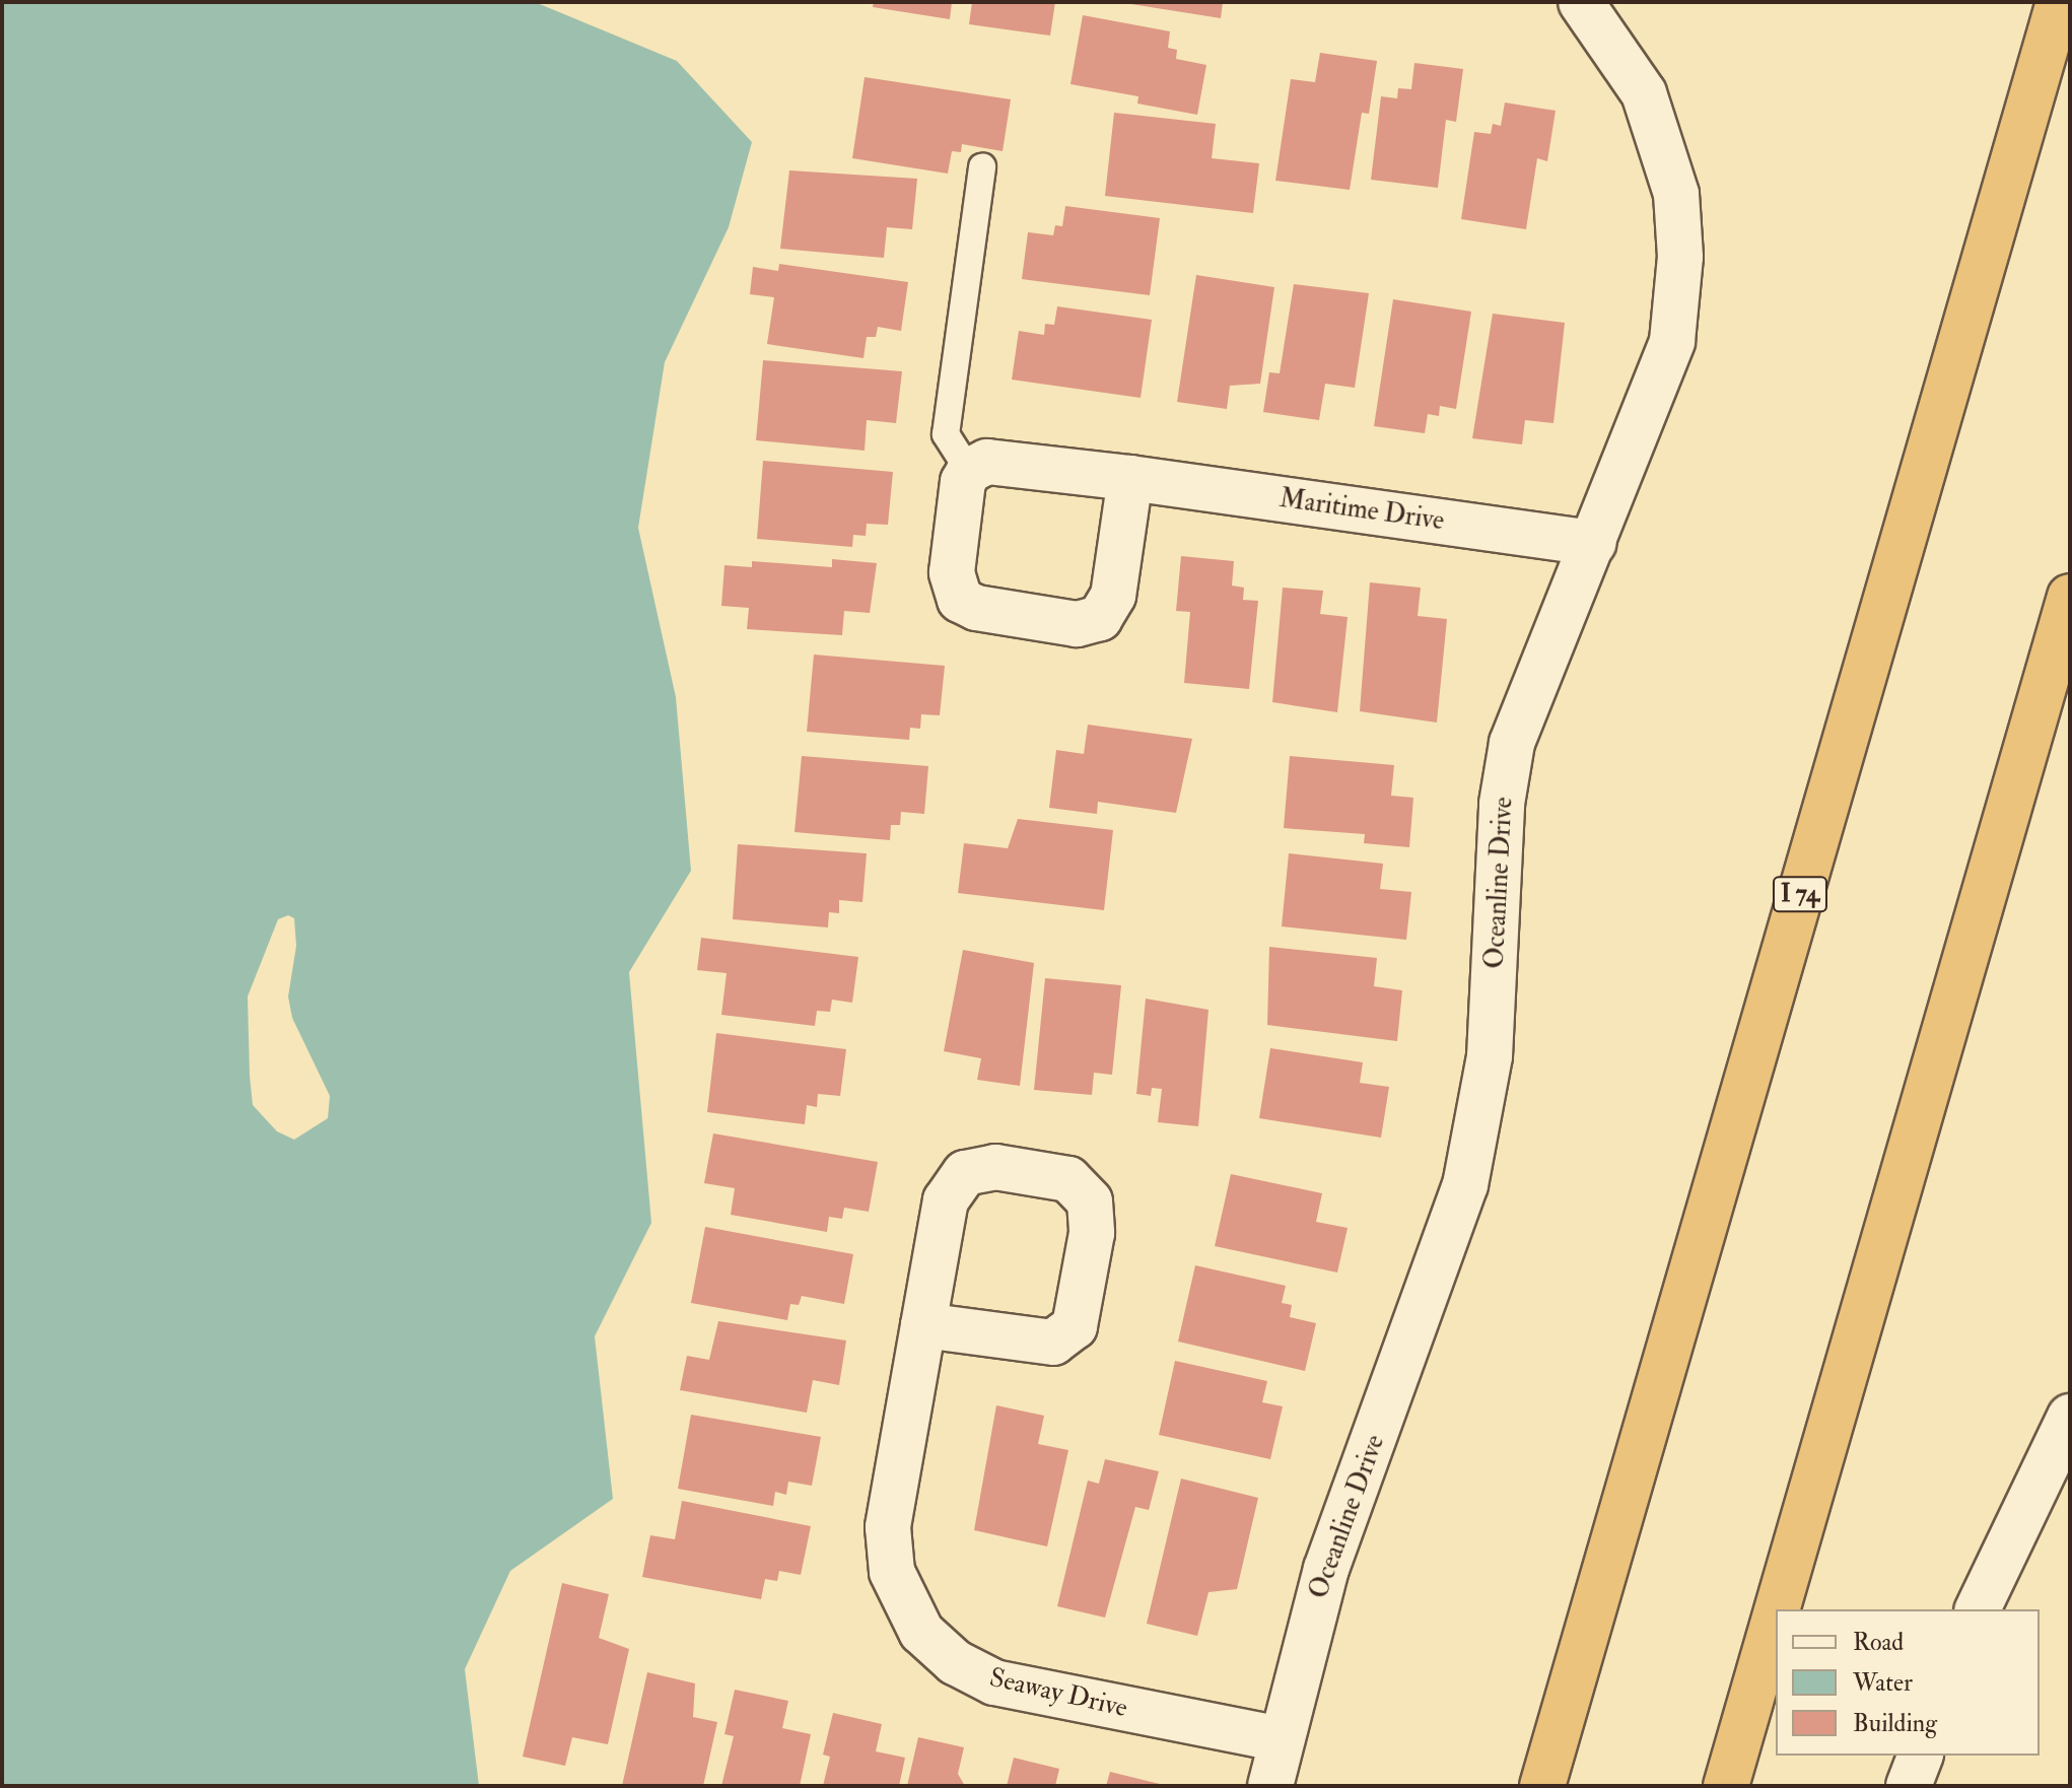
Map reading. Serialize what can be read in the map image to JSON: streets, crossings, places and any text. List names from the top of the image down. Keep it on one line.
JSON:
{"streets":{"highway":["I 74"],"street":["Maritime Drive","Oceanline Drive","Seaway Drive"]},"crossings":[["Maritime Drive","Oceanline Drive"],["Oceanline Drive","Seaway Drive"]],"legend":["Road","Water","Building"]}
